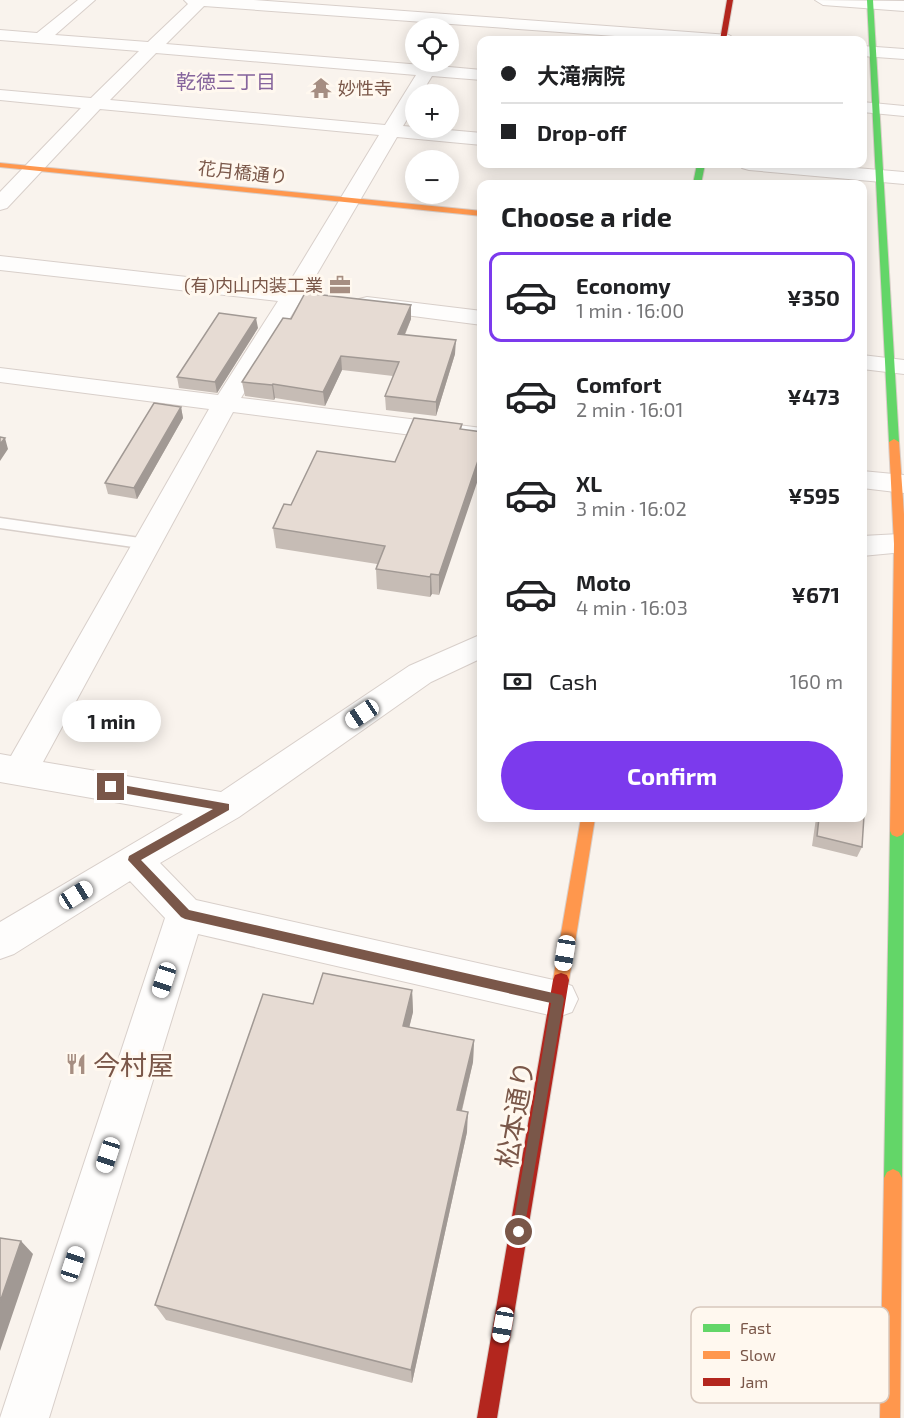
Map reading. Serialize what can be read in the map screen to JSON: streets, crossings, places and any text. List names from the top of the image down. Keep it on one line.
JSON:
{"streets":{"street":["花月橋通り","松本通り"]},"districts":["乾徳三丁目"],"places":{"temple":["妙性寺"],"office":["(有)内山内装工業"],"restaurant":["今村屋"]},"legend":["Fast","Slow","Jam"],"page":{"map_buttons":["+","−"],"banner":["大滝病院","Drop-off"],"heading":"Choose a ride","list":[{"name":"Economy","note":"1 min · 16:00","value":"¥350"},{"name":"Comfort","note":"2 min · 16:01","value":"¥473"},{"name":"XL","note":"3 min · 16:02","value":"¥595"},{"name":"Moto","note":"4 min · 16:03","value":"¥671"}],"pay":["Cash","160 m"],"bubble":"1 min","buttons":"Confirm"}}
